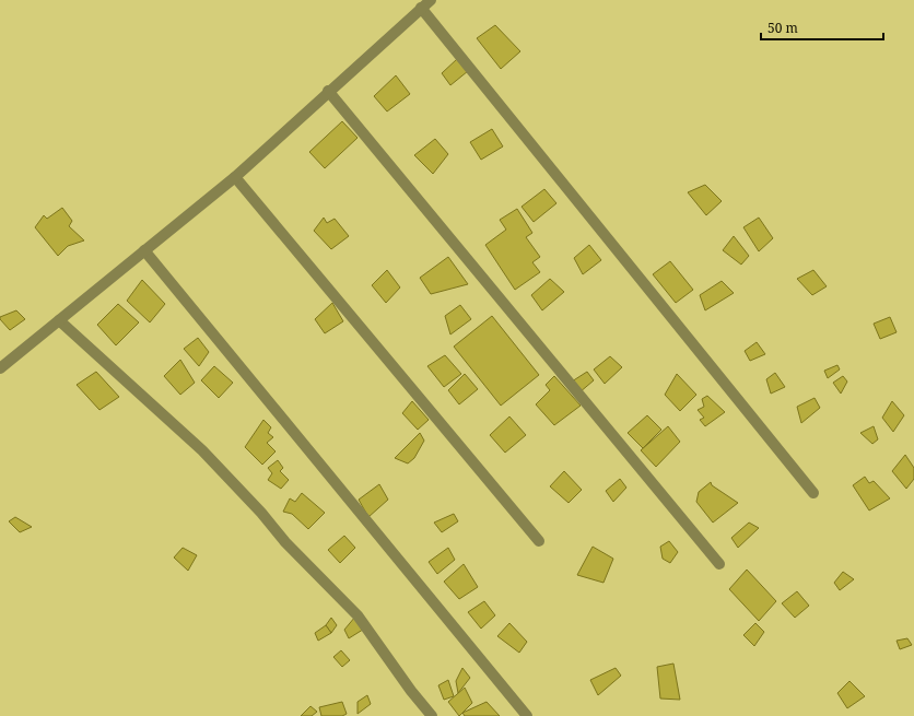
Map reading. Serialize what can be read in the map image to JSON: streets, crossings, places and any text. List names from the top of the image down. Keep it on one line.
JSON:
{"scale_bar":"50 m"}
